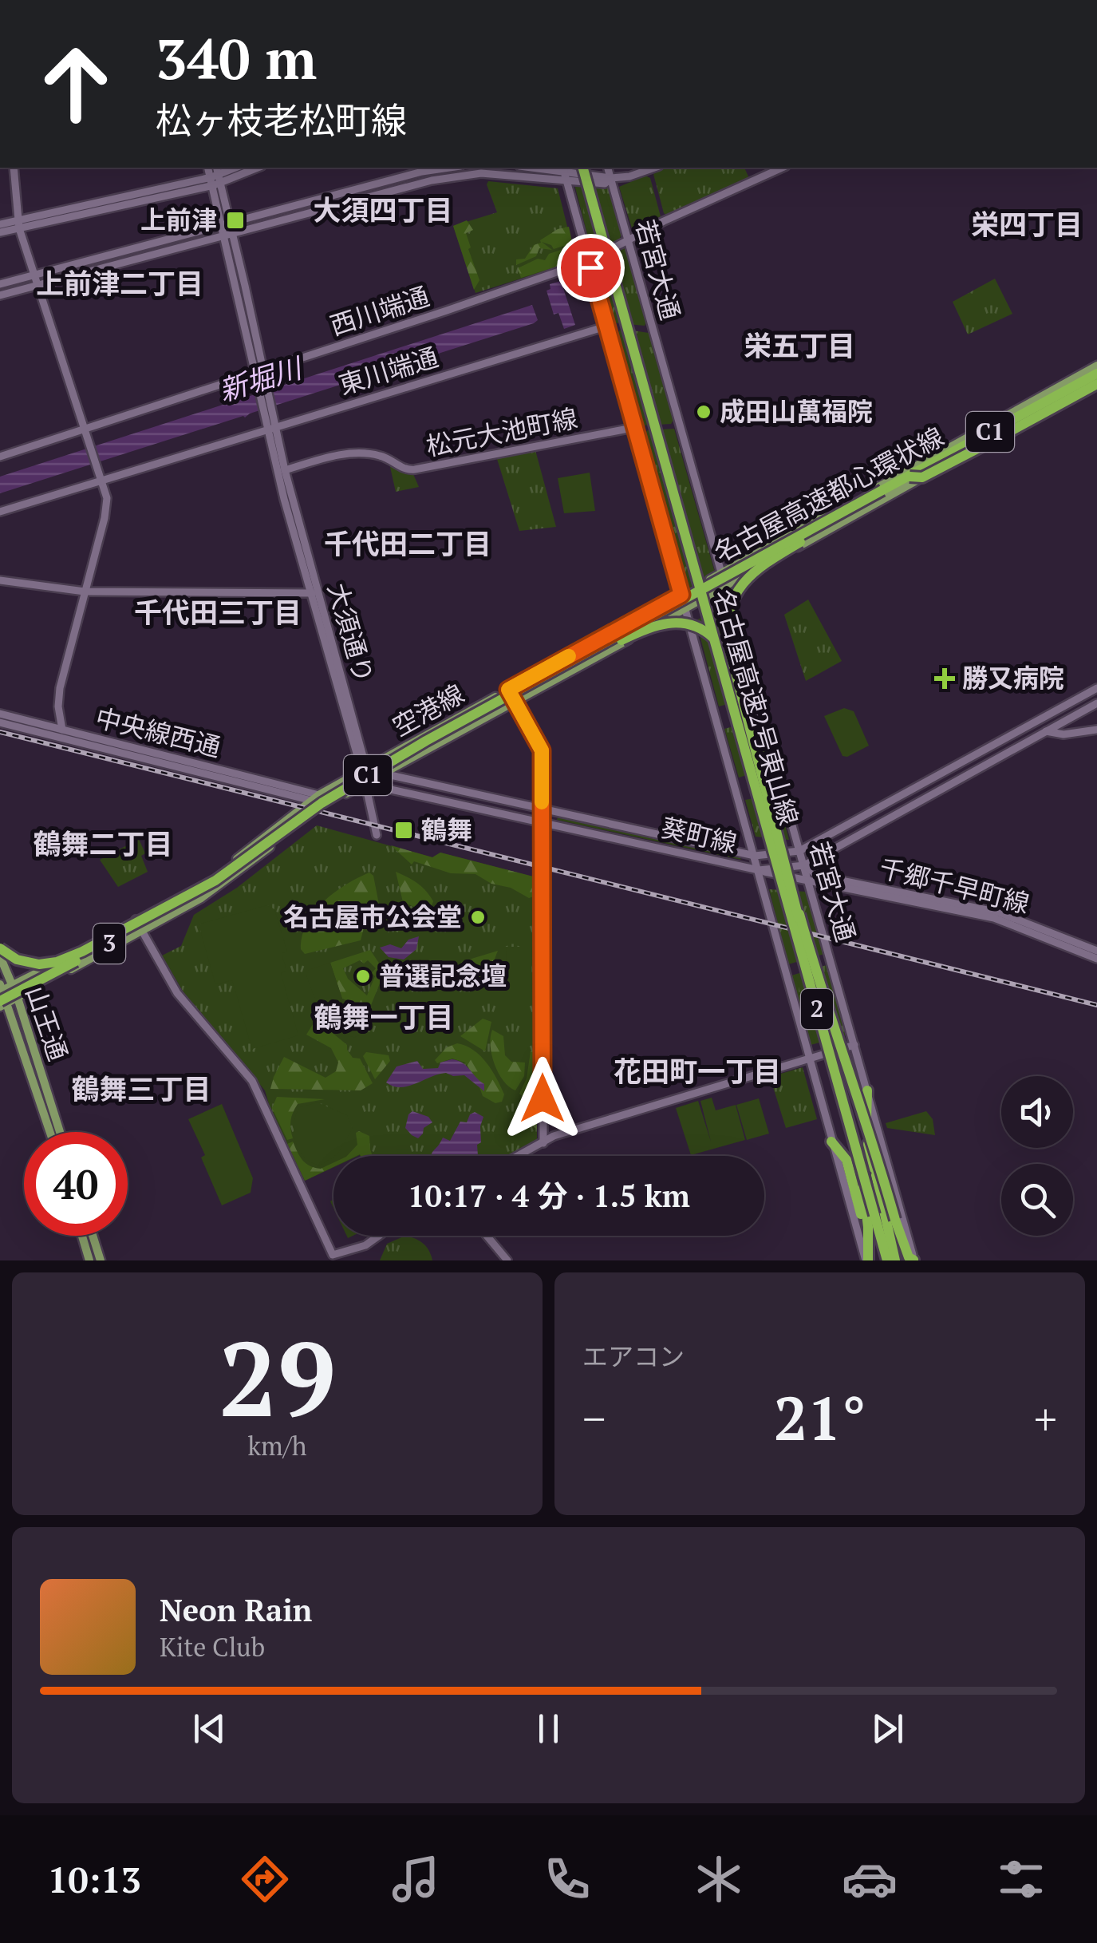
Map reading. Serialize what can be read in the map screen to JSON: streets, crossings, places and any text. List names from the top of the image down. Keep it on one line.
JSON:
{"streets":{"highway":["C1","名古屋高速都心環状線","名古屋高速2号東山線","3","2"],"main road":["空港線","山王通"],"street":["若宮大通","西川端通","東川端通","松元大池町線","大須通り","中央線西通","葵町線","千郷千早町線"]},"crossings":[["若宮大通","西川端通"],["若宮大通","空港線"],["若宮大通","葵町線"],["若宮大通","千郷千早町線"],["西川端通","大須通り"],["東川端通","大須通り"],["松元大池町線","大須通り"],["名古屋高速都心環状線","3"],["大須通り","空港線"],["大須通り","葵町線"],["空港線","葵町線"],["空港線","3"],["空港線","山王通"],["葵町線","千郷千早町線"],["3","山王通"]],"districts":["大須四丁目","栄四丁目","上前津二丁目","栄五丁目","千代田二丁目","千代田三丁目","鶴舞二丁目","鶴舞一丁目","花田町一丁目","鶴舞三丁目"],"water":["新堀川"],"places":{"transit":["上前津","鶴舞"],"other":["成田山萬福院","名古屋市公会堂","普選記念壇"],"health":["勝又病院"]},"page":{"turn":["340 m","松ヶ枝老松町線"],"limit":"40","trip":"10:17 · 4 分 · 1.5 km","tile":[["29","km/h"],"エアコン"],"heat":["−","21°","+"],"song":["Neon Rain","Kite Club"],"tabs":"10:13"}}
